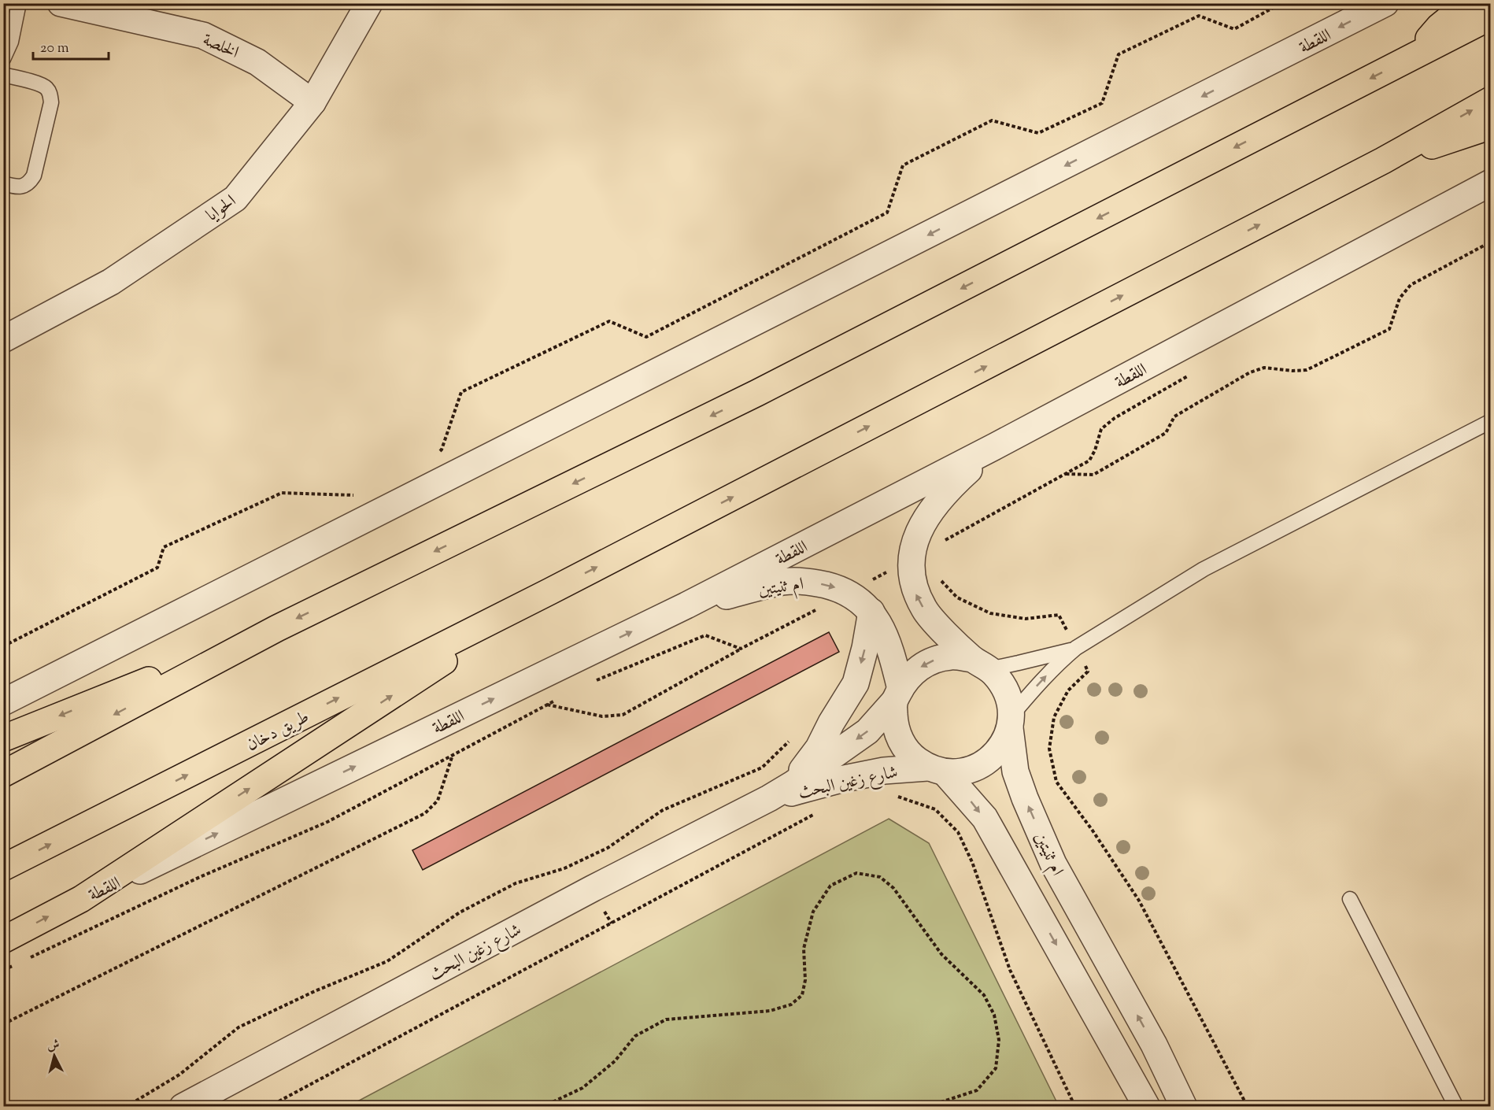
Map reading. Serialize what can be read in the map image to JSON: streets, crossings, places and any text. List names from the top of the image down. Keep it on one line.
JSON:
{"streets":{"main road":["طريق دخان"],"street":["اللقطة","الخلصة","الحوايا","ام ثنيتين","شارع زغين البحث"]},"crossings":[["اللقطة","ام ثنيتين"],["الخلصة","الحوايا"],["ام ثنيتين","شارع زغين البحث"]],"scale_bar":"20 m","north":"top"}
